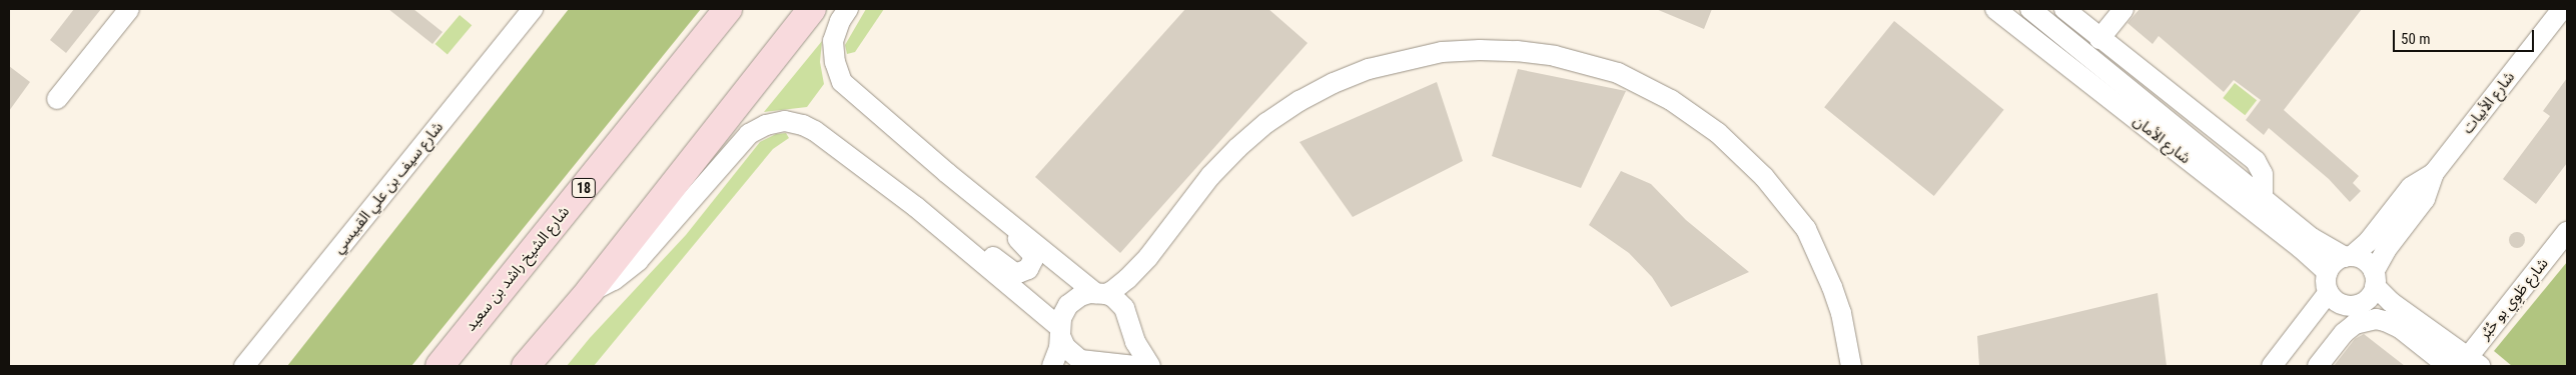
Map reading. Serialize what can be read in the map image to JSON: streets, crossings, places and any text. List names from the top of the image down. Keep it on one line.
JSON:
{"streets":{"main road":["18","شارع الشيخ راشد بن سعيد"],"street":["شارع الأبيات","شارع الأمان","شارع سيف بن علي القبيسي","شارع طَوِي بو حُبُر"]},"crossings":[["شارع الأبيات","شارع الأمان"]],"scale_bar":"50 m"}
